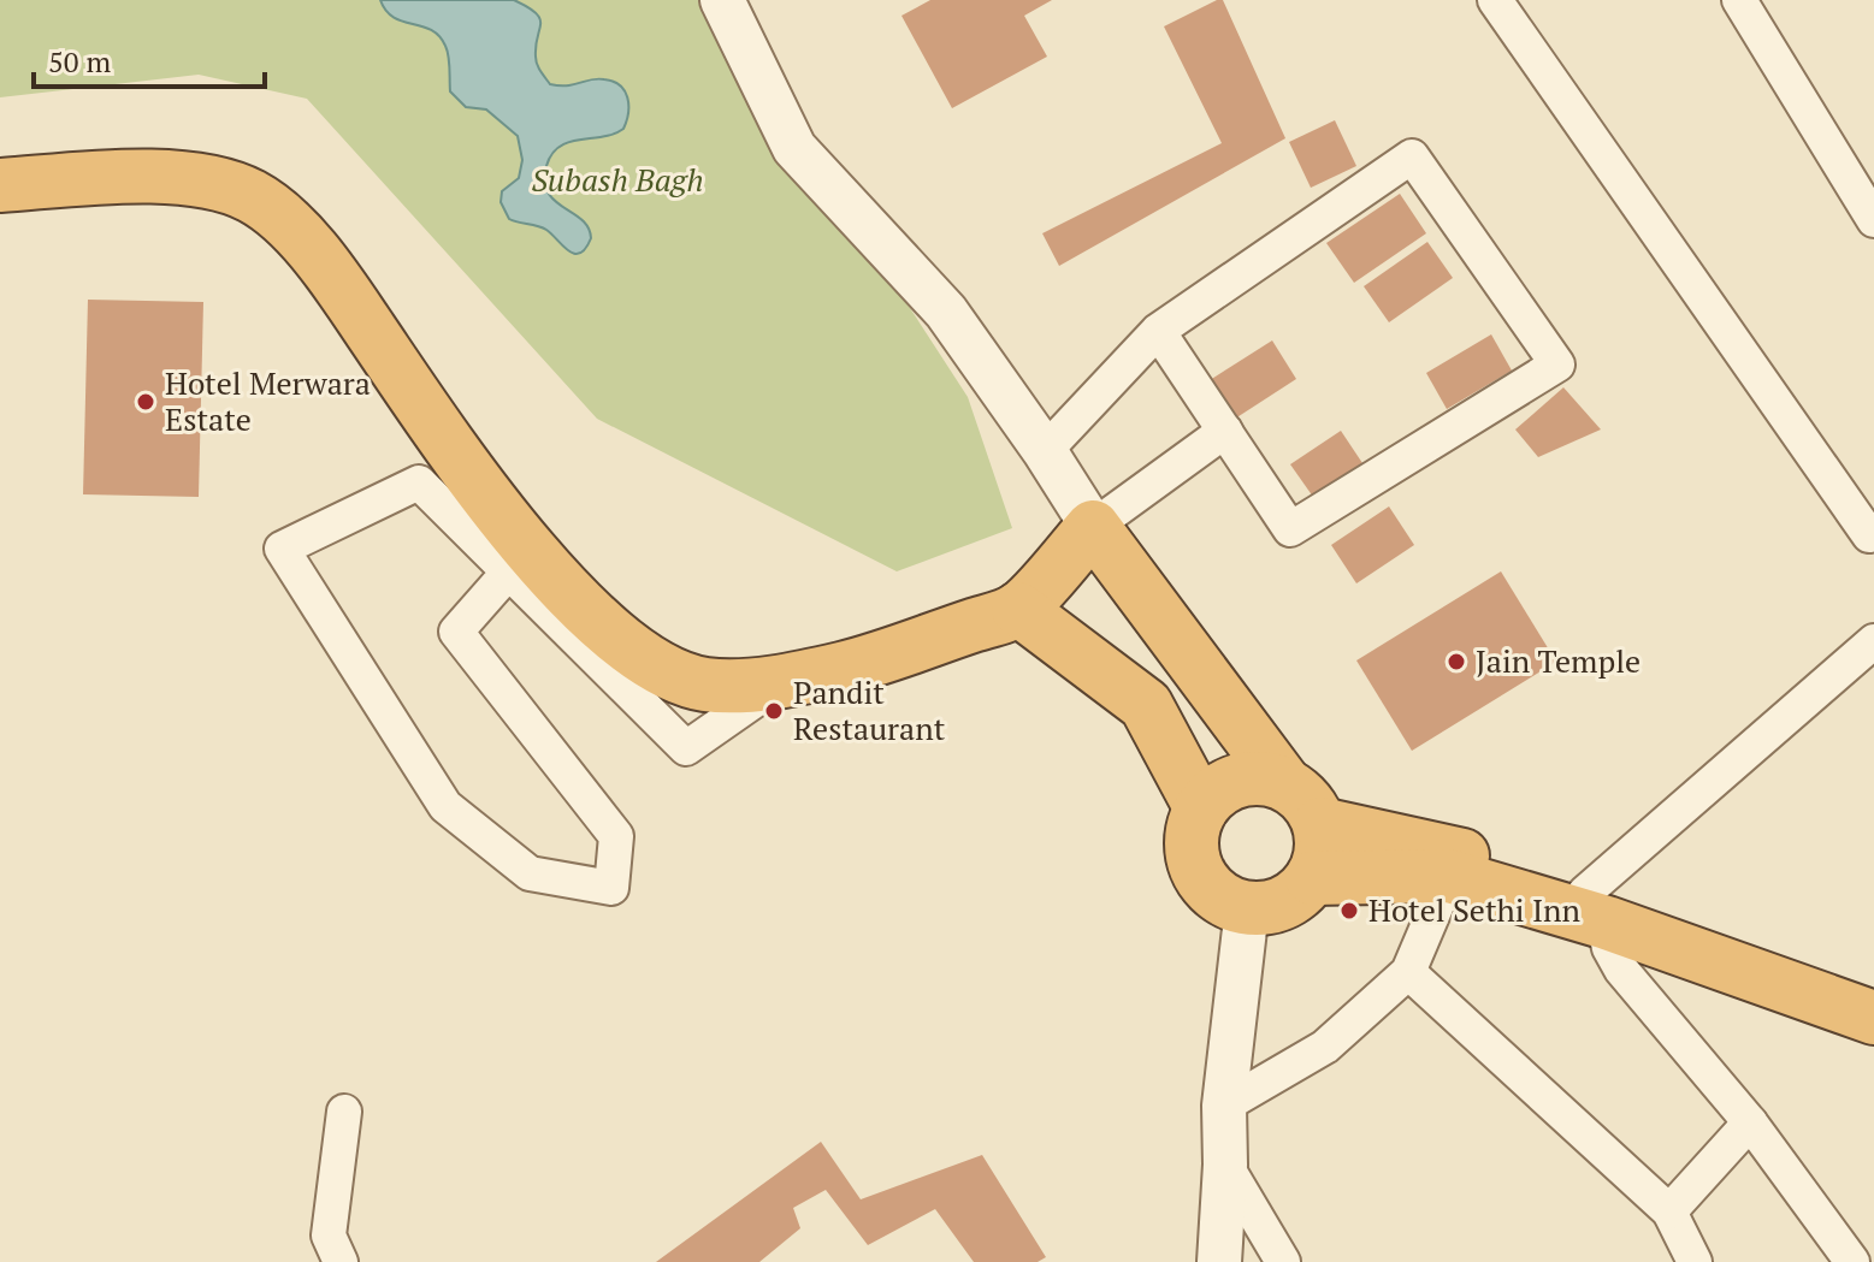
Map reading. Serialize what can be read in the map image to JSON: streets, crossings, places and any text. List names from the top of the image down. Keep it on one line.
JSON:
{"parks":["Subash Bagh"],"places":["Hotel Merwara Estate","Jain Temple","Pandit Restaurant","Hotel Sethi Inn"],"scale_bar":"50 m"}
